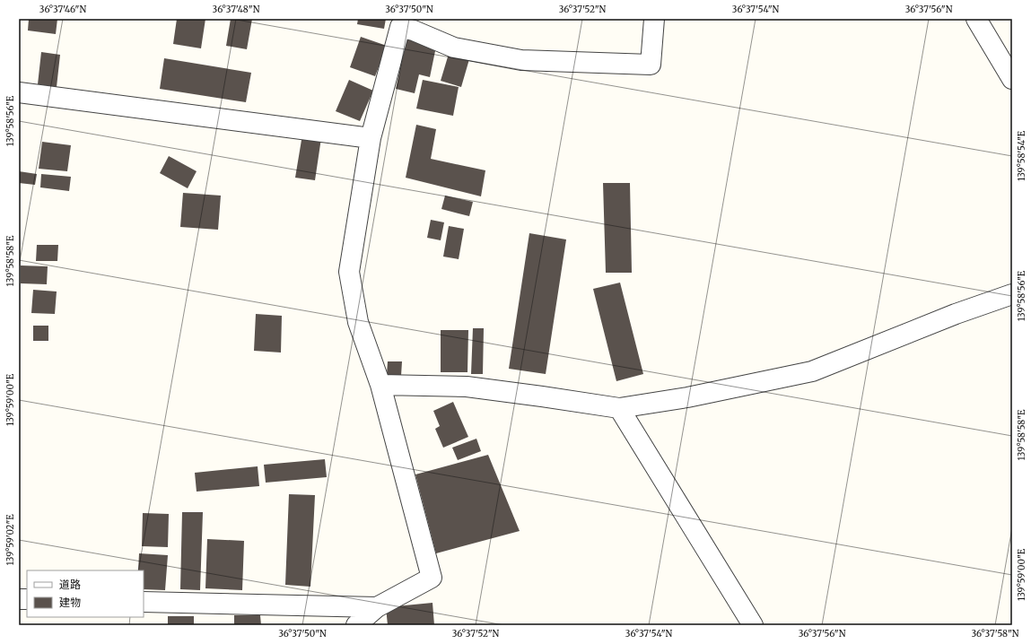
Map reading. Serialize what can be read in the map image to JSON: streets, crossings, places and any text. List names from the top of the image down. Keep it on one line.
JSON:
{"legend":["道路","建物"],"coordinates":["36°37'46\"N","36°37'48\"N","36°37'50\"N","36°37'52\"N","36°37'54\"N","36°37'56\"N","139°58'56\"E","139°58'54\"E","139°58'58\"E","139°59'00\"E","139°59'02\"E","36°37'58\"N"]}
